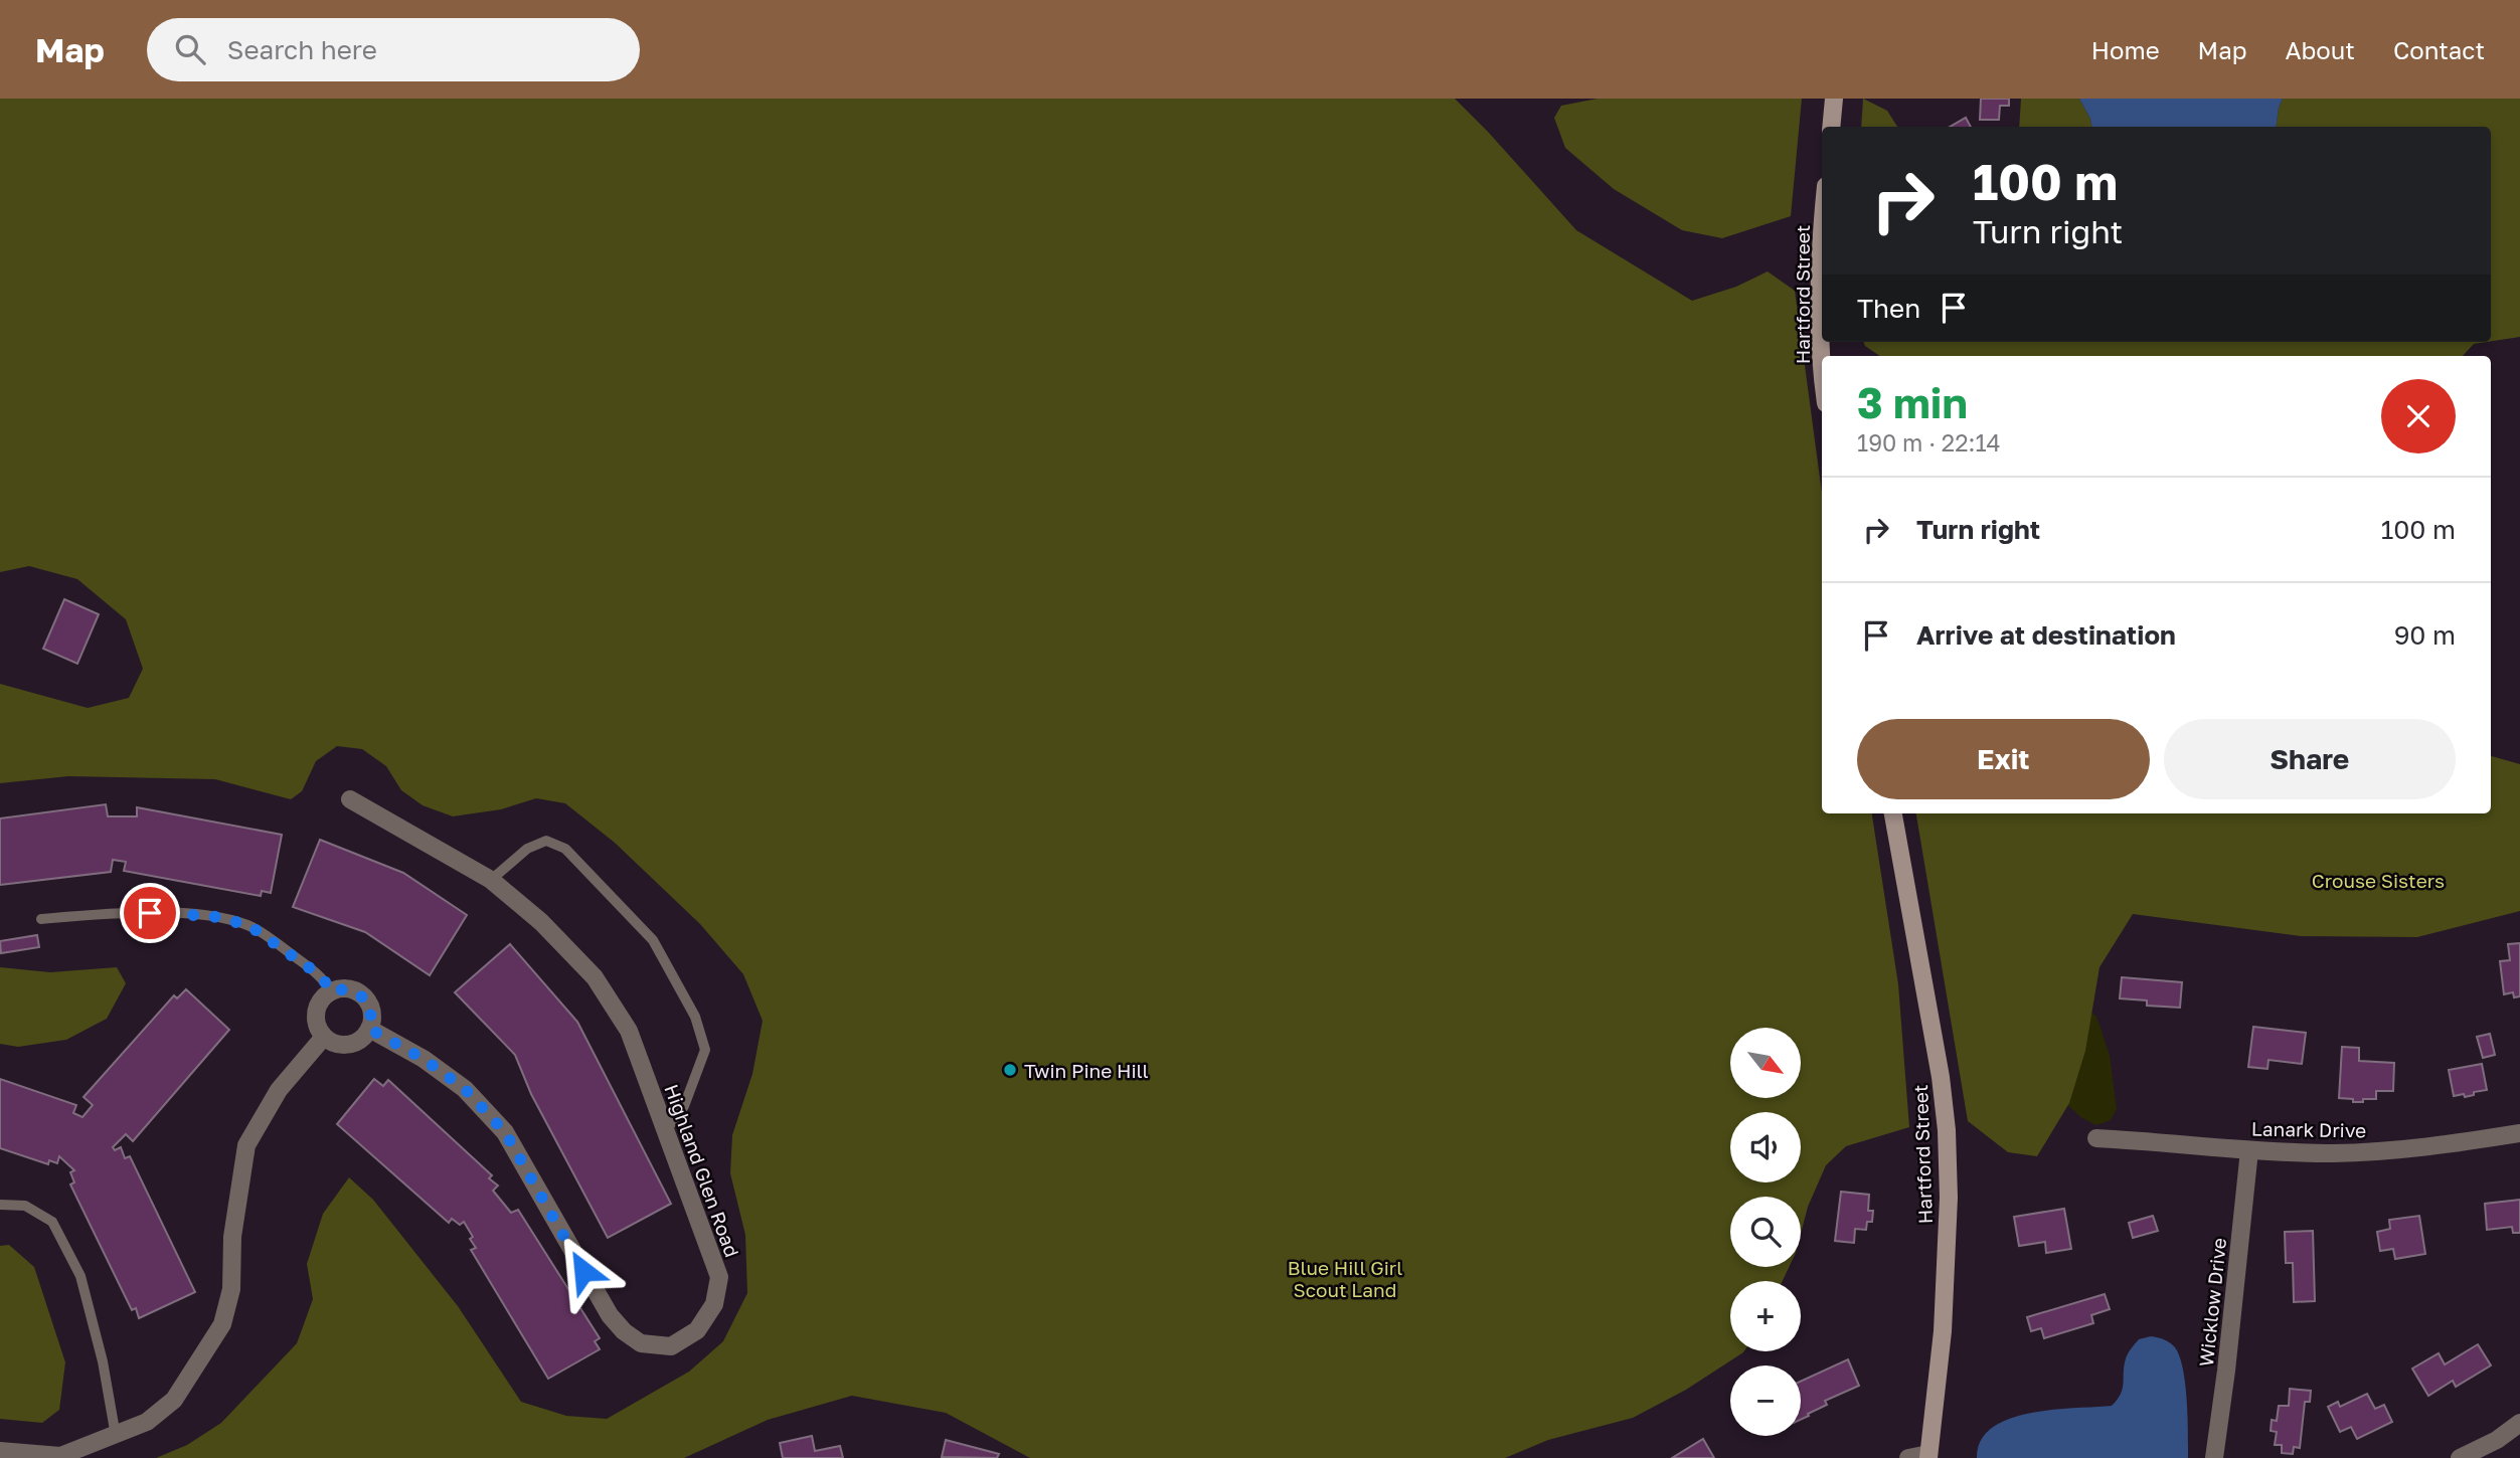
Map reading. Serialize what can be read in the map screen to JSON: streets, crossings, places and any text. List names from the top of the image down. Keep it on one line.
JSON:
{"streets":{"street":["Hartford Street","Lanark Drive","Highland Glen Road","Wicklow Drive"]},"crossings":[["Lanark Drive","Wicklow Drive"]],"parks":["Crouse Sisters","Blue Hill Girl Scout Land"],"places":["Twin Pine Hill"],"north":"bottom right","page":{"header":"Map","search":"Search here","nav":["Home","Map","About","Contact"],"turn":["100 m","Turn right"],"then":"Then","heading":["3 min","190 m · 22:14"],"list":[{"name":"Turn right","value":"100 m"},{"name":"Arrive at destination","value":"90 m"}],"buttons":["Exit","Share"],"map_buttons":["+","−"]}}
